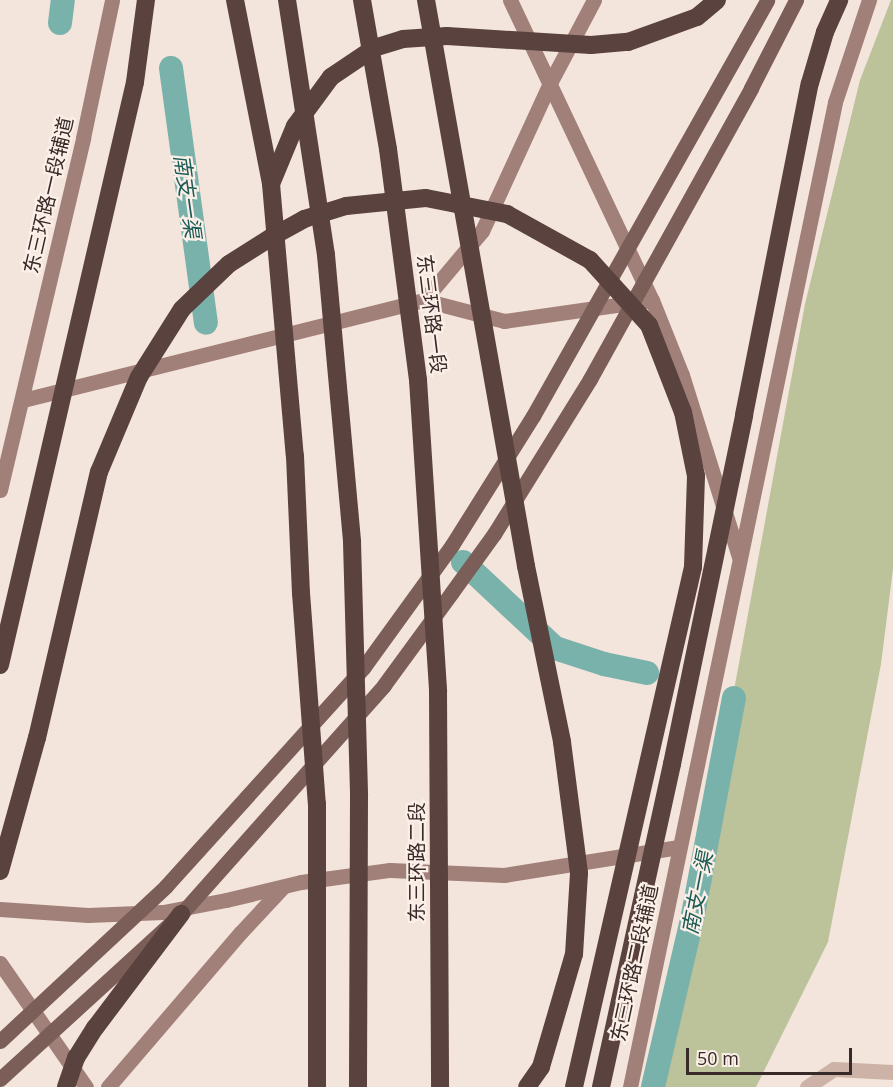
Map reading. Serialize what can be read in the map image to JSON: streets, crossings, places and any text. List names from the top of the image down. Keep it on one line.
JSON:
{"streets":{"highway":["东三环路一段","东三环路二段"],"main road":["东三环路一段辅道","东三环路二段辅道"]},"crossings":[["东三环路一段","东三环路二段"]],"water":["南支一渠"],"scale_bar":"50 m"}
